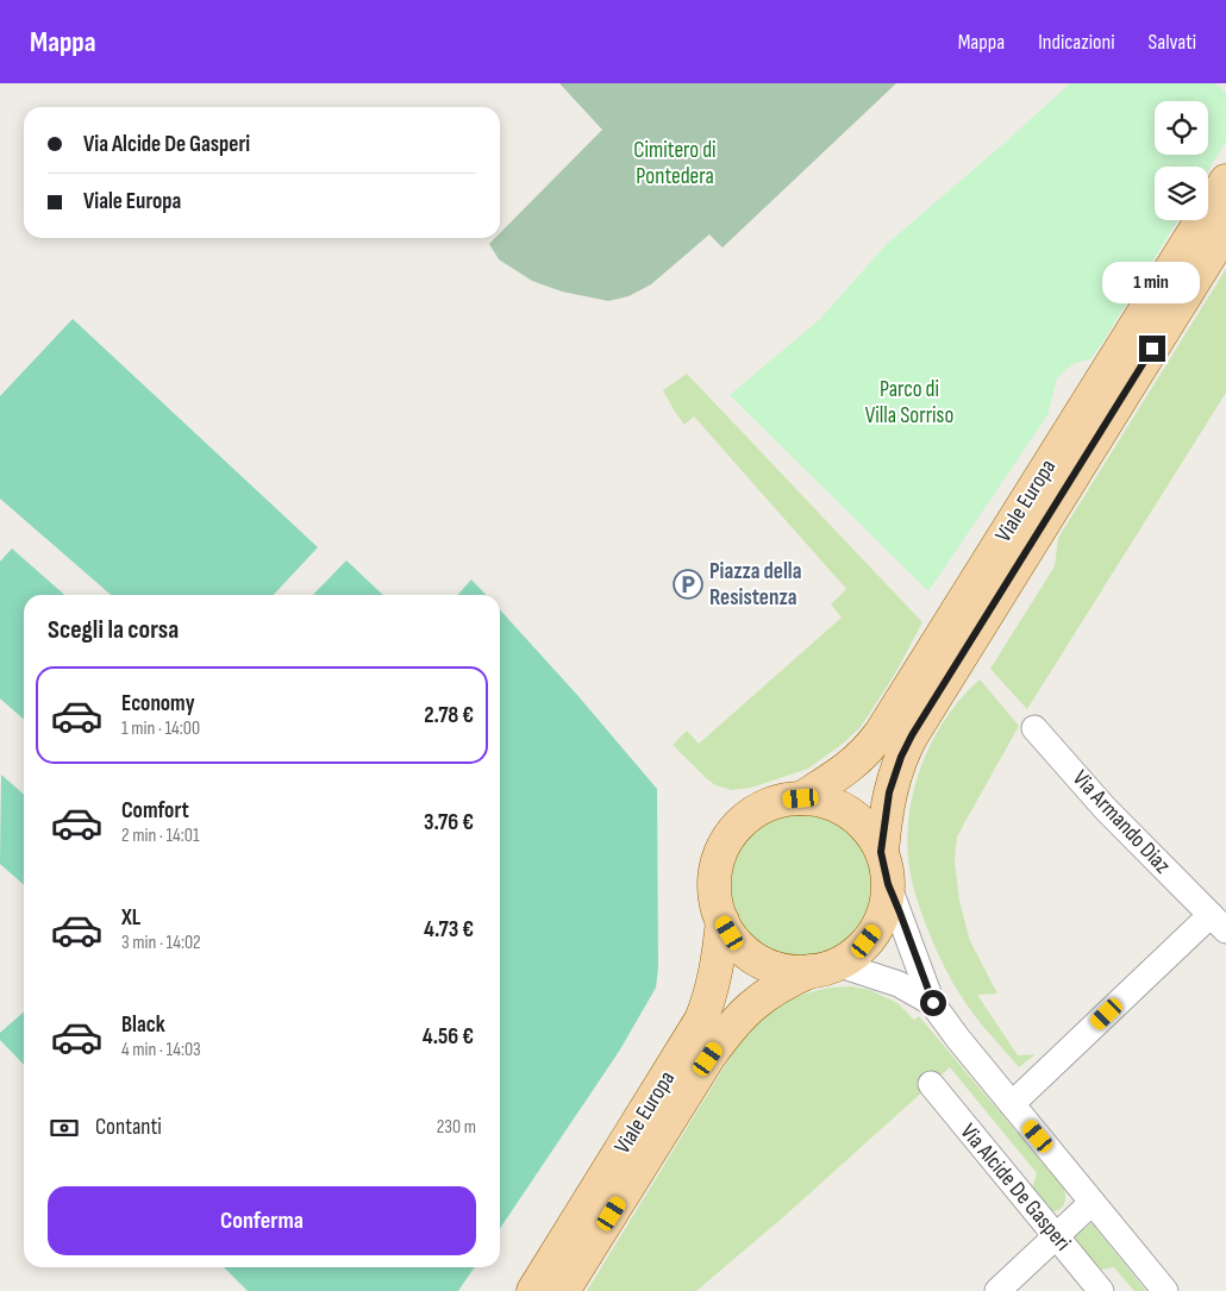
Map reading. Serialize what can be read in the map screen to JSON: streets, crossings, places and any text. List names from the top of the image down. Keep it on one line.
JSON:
{"streets":{"main road":["Viale Europa"],"street":["Via Armando Diaz","Via Alcide De Gasperi"]},"parks":["Cimitero di Pontedera","Parco di Villa Sorriso"],"places":{"parking":["Piazza della Resistenza"]},"page":{"header":"Mappa","nav":["Mappa","Indicazioni","Salvati"],"banner":["Via Alcide De Gasperi","Viale Europa"],"bubble":"1 min","heading":"Scegli la corsa","list":[{"name":"Economy","note":"1 min · 14:00","value":"2.78 €"},{"name":"Comfort","note":"2 min · 14:01","value":"3.76 €"},{"name":"XL","note":"3 min · 14:02","value":"4.73 €"},{"name":"Black","note":"4 min · 14:03","value":"4.56 €"}],"pay":["Contanti","230 m"],"buttons":"Conferma"}}
